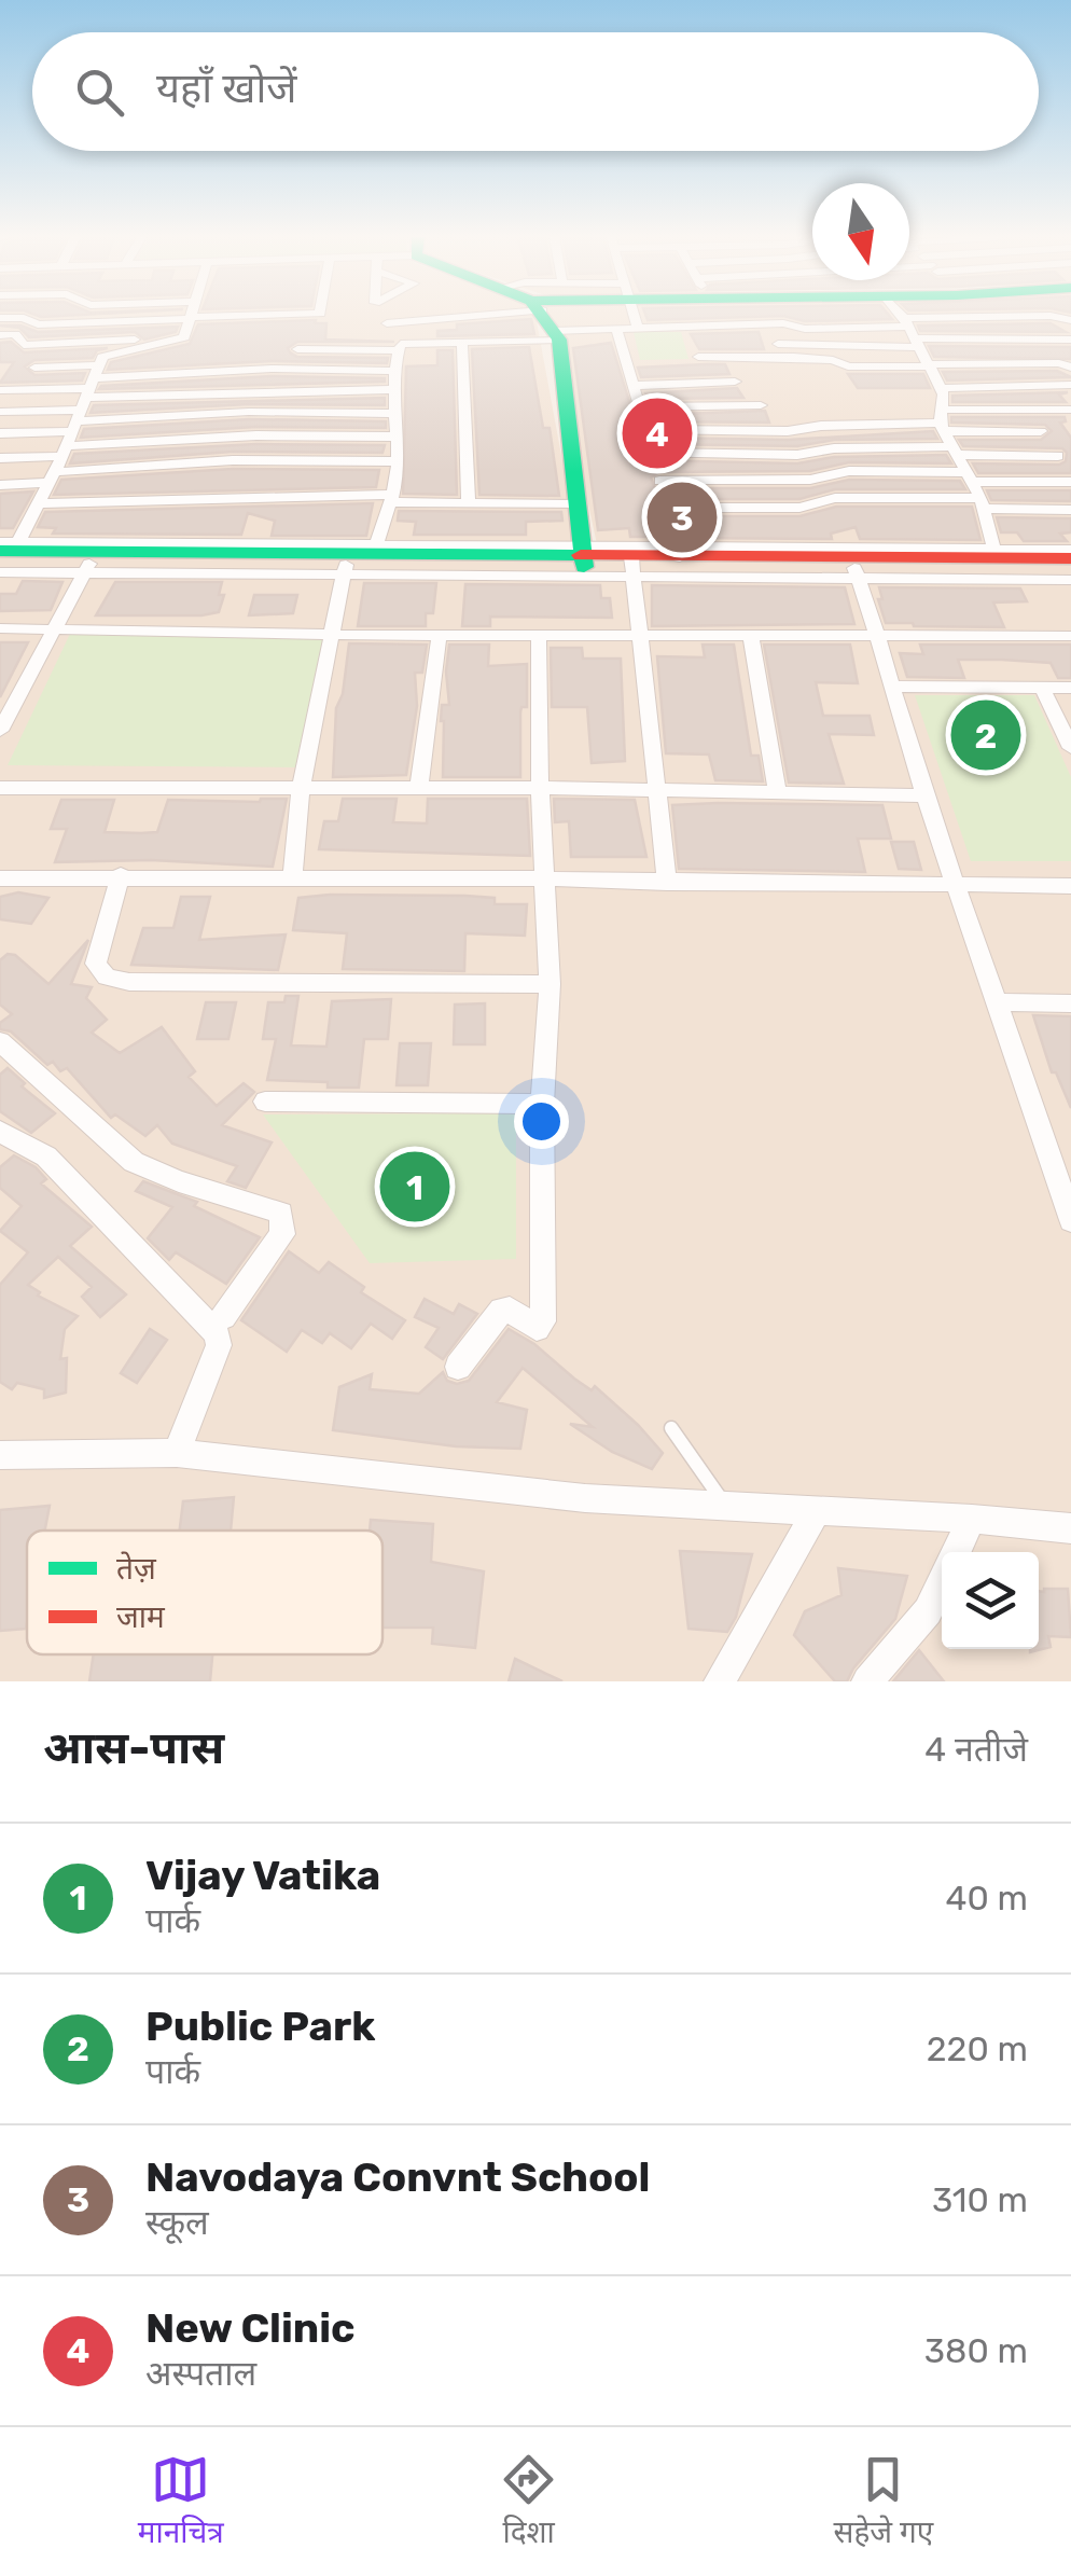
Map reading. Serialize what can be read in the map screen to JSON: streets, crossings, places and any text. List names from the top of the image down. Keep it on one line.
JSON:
{"legend":["तेज़","जाम"],"north":"bottom","page":{"search":"यहाँ खोजें","pins":["4","3","2","1"],"heading":["आस-पास","4 नतीजे"],"list":[{"mark":"1","name":"Vijay Vatika","note":"पार्क","value":"40 m"},{"mark":"2","name":"Public Park","note":"पार्क","value":"220 m"},{"mark":"3","name":"Navodaya Convnt School","note":"स्कूल","value":"310 m"},{"mark":"4","name":"New Clinic","note":"अस्पताल","value":"380 m"}],"nav":["मानचित्र","दिशा","सहेजे गए"]}}
